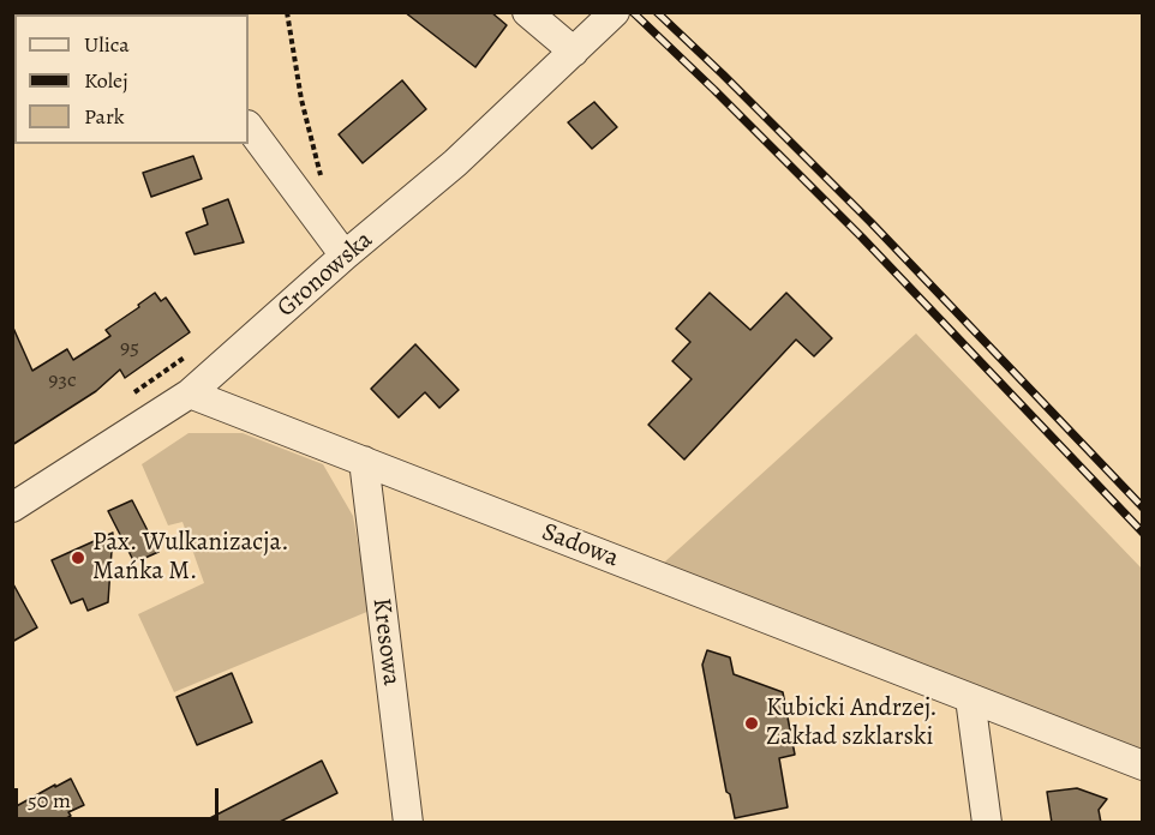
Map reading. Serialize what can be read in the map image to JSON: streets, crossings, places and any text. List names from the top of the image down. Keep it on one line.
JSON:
{"streets":{"street":["Gronowska","Sadowa","Kresowa"]},"crossings":[["Gronowska","Sadowa"],["Sadowa","Kresowa"]],"places":["Pax. Wulkanizacja. Mańka M.","Kubicki Andrzej. Zakład szklarski"],"house_numbers":["95","93c"],"legend":["Ulica","Kolej","Park"],"scale_bar":"50 m"}
